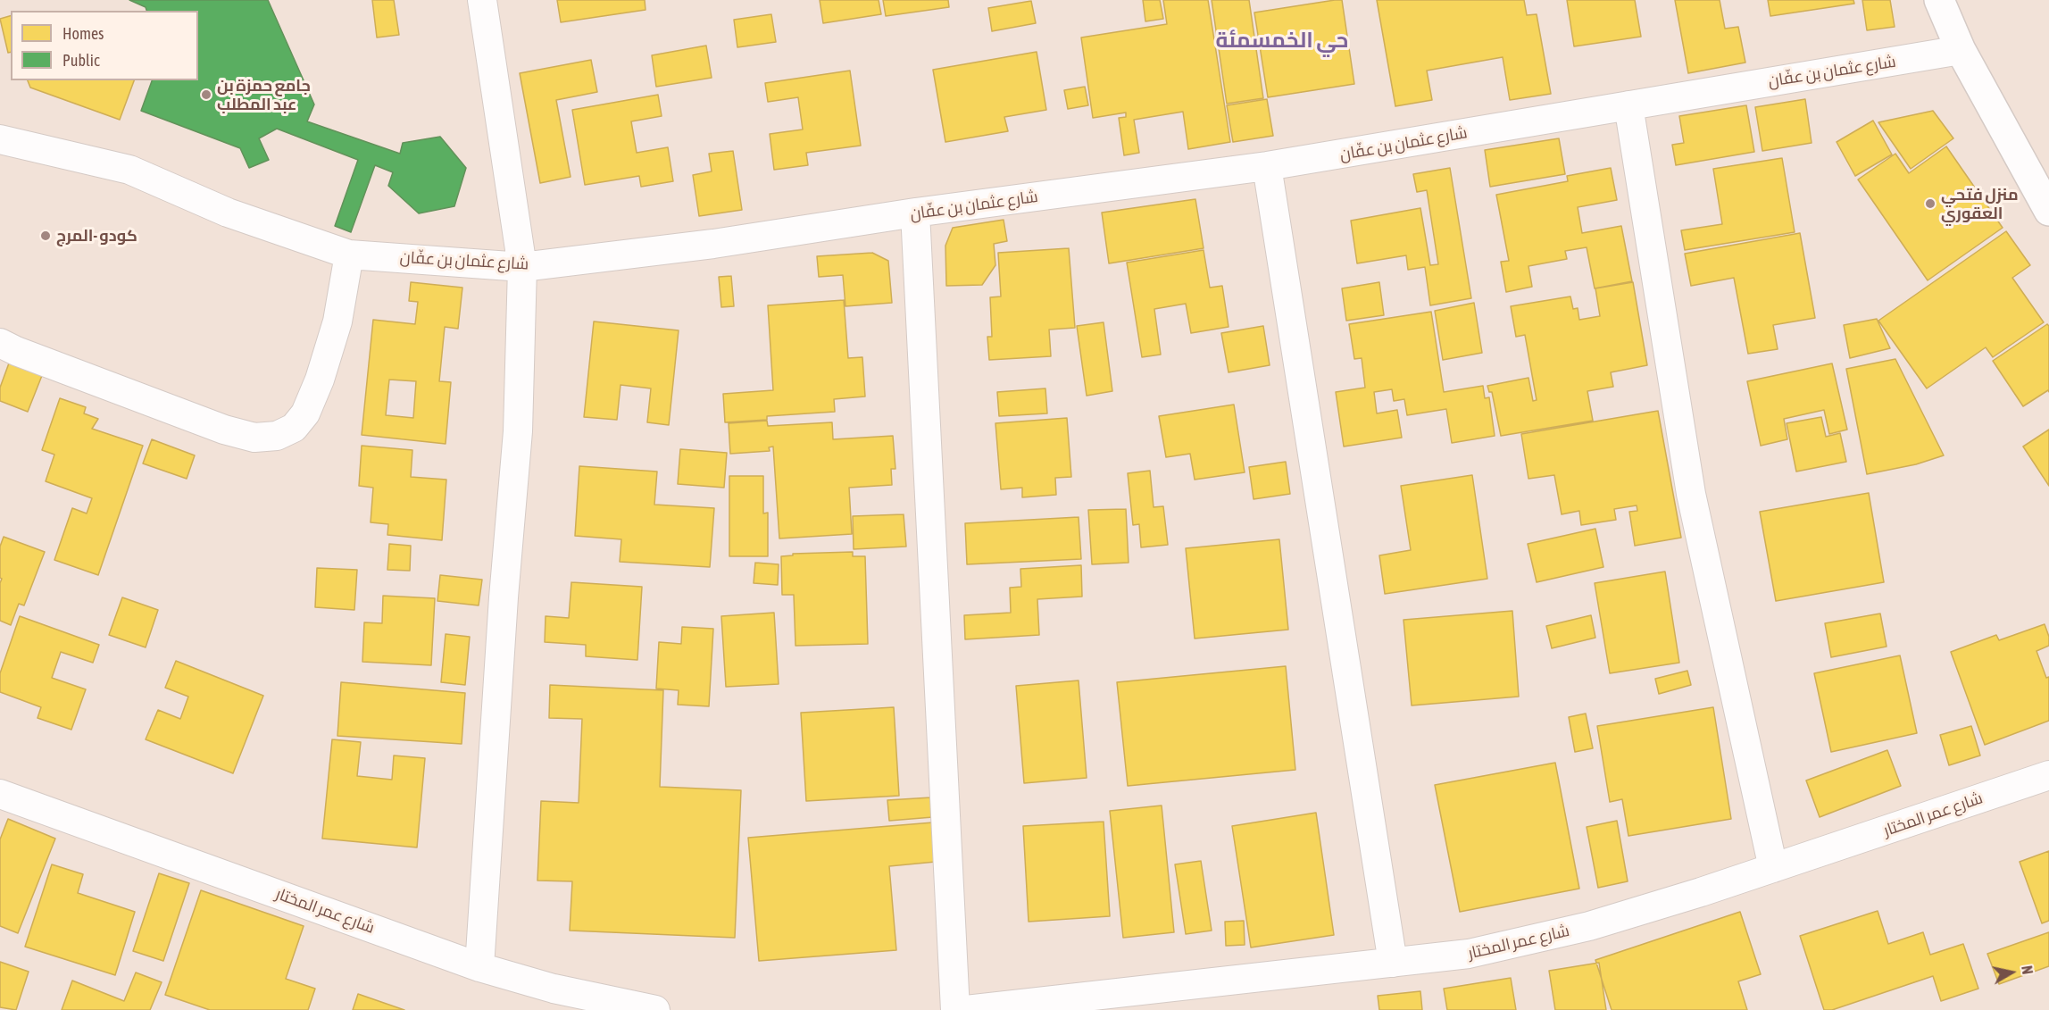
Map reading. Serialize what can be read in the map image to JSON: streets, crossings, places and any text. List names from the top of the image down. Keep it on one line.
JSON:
{"streets":{"street":["شارع عثمان بن عفّان","شارع عمر المختار"]},"districts":["حي الخمسمئة"],"places":["جامع حمزة بن عبد المطلب","منزل فتحي العقوري","كودو -المرج"],"legend":["Homes","Public"],"north":"right"}
